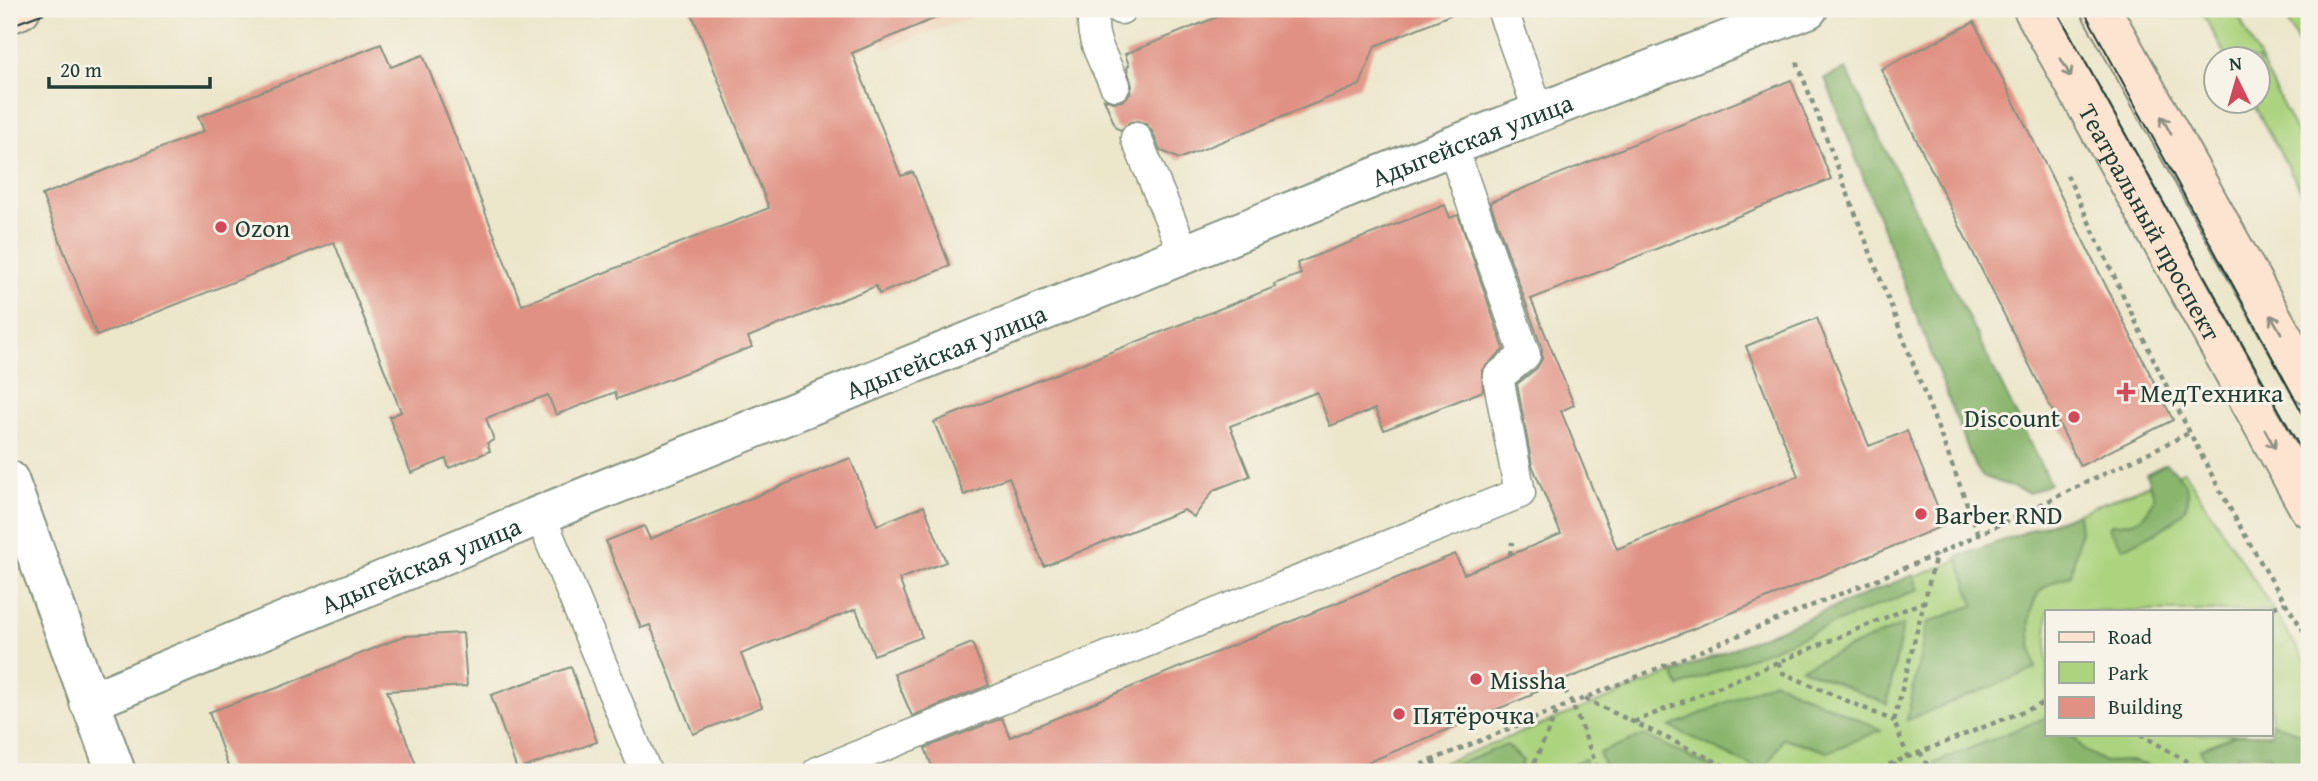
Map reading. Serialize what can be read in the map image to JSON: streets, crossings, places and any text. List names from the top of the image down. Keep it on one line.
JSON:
{"streets":{"main road":["Театральный проспект"],"street":["Адыгейская улица"]},"places":{"other":["Ozon","Discount","Barber RND","Missha","Пятёрочка"],"health":["МедТехника"]},"legend":["Road","Park","Building"],"scale_bar":"20 m","north":"top"}
